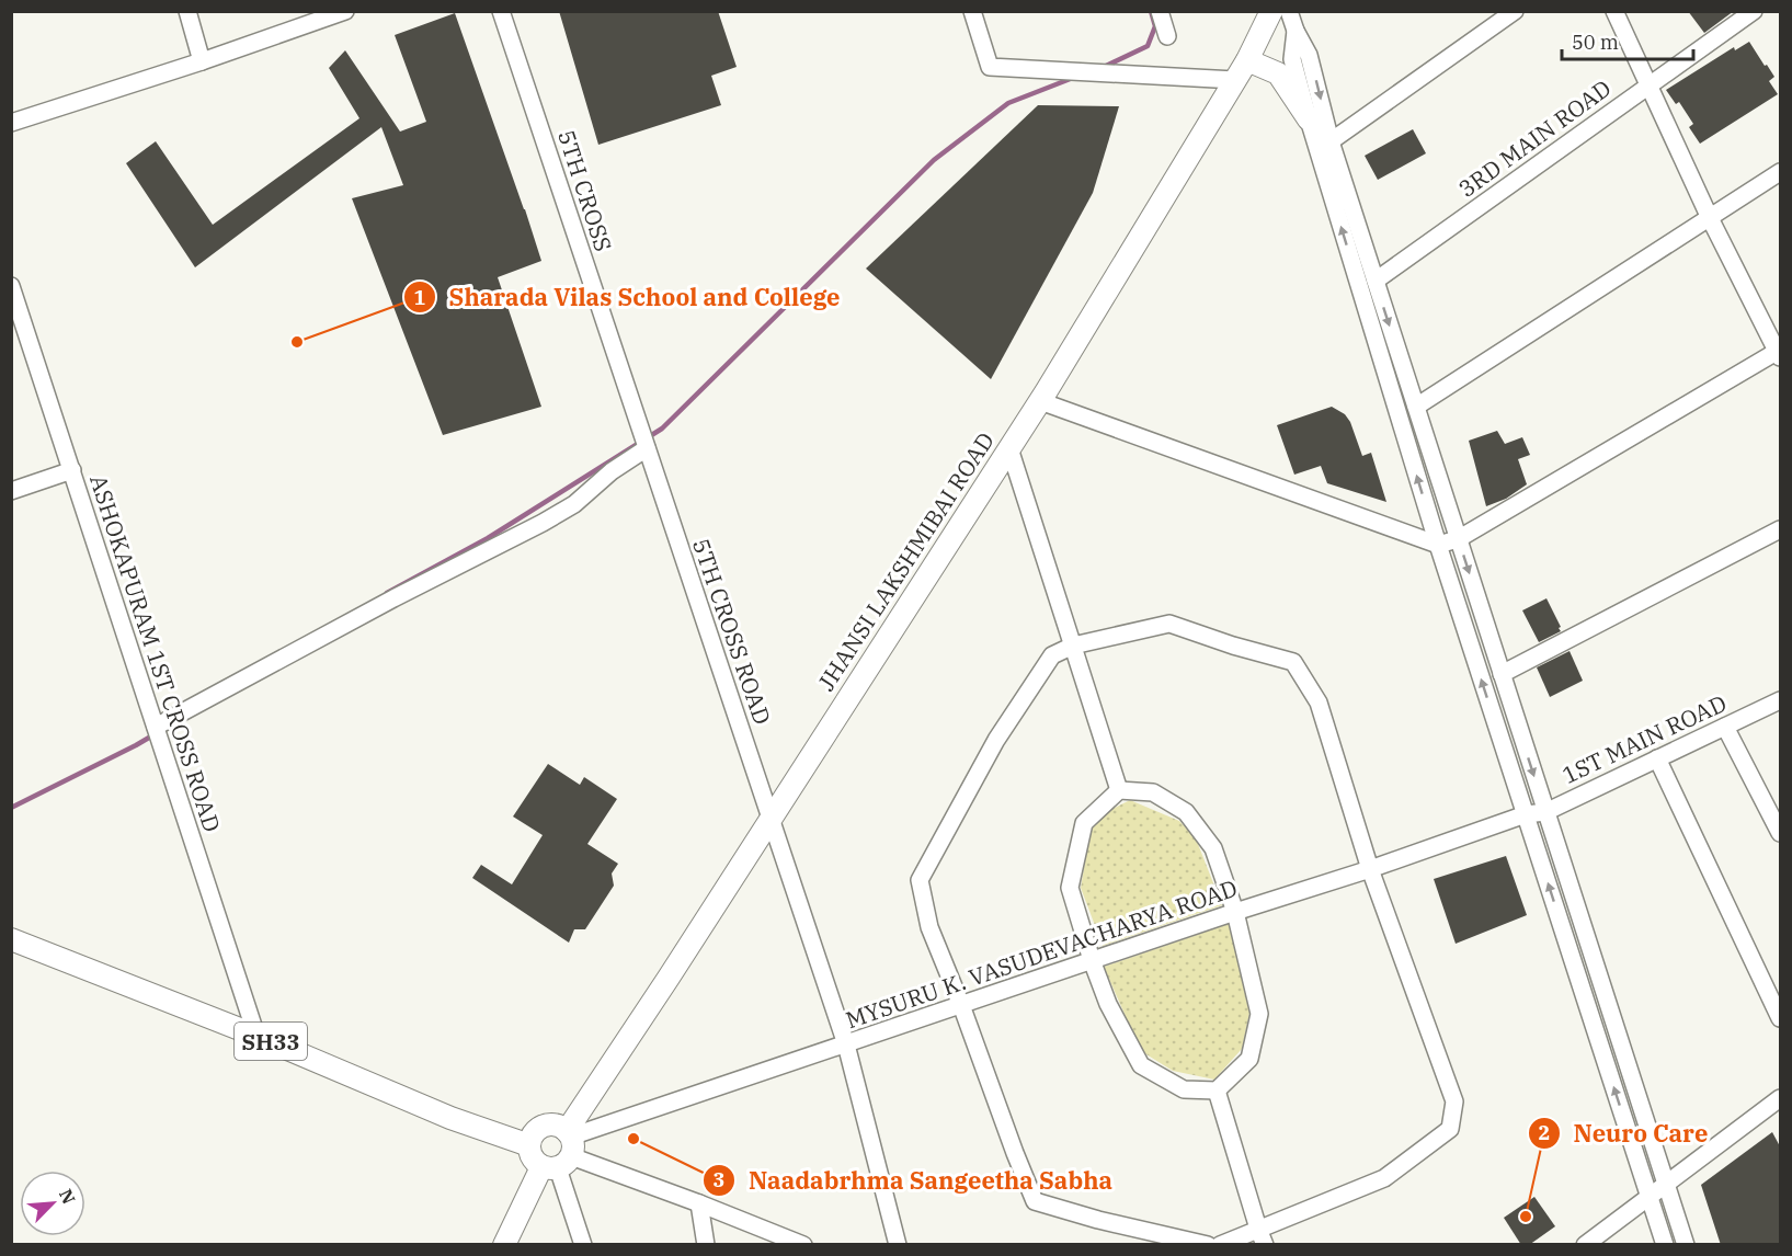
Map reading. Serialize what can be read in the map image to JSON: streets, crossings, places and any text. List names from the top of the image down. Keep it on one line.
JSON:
{"streets":{"main road":["JHANSI LAKSHMIBAI ROAD","SH33"],"street":["3RD MAIN ROAD","5TH CROSS","5TH CROSS ROAD","ASHOKAPURAM 1ST CROSS ROAD","1ST MAIN ROAD","MYSURU K. VASUDEVACHARYA ROAD"]},"crossings":[["5TH CROSS","5TH CROSS ROAD"],["JHANSI LAKSHMIBAI ROAD","5TH CROSS ROAD"],["JHANSI LAKSHMIBAI ROAD","MYSURU K. VASUDEVACHARYA ROAD"],["5TH CROSS ROAD","MYSURU K. VASUDEVACHARYA ROAD"],["ASHOKAPURAM 1ST CROSS ROAD","SH33"],["1ST MAIN ROAD","MYSURU K. VASUDEVACHARYA ROAD"]],"places":["Sharada Vilas School and College","Naadabrhma Sangeetha Sabha","Neuro Care"],"scale_bar":"50 m","north":"top right"}
